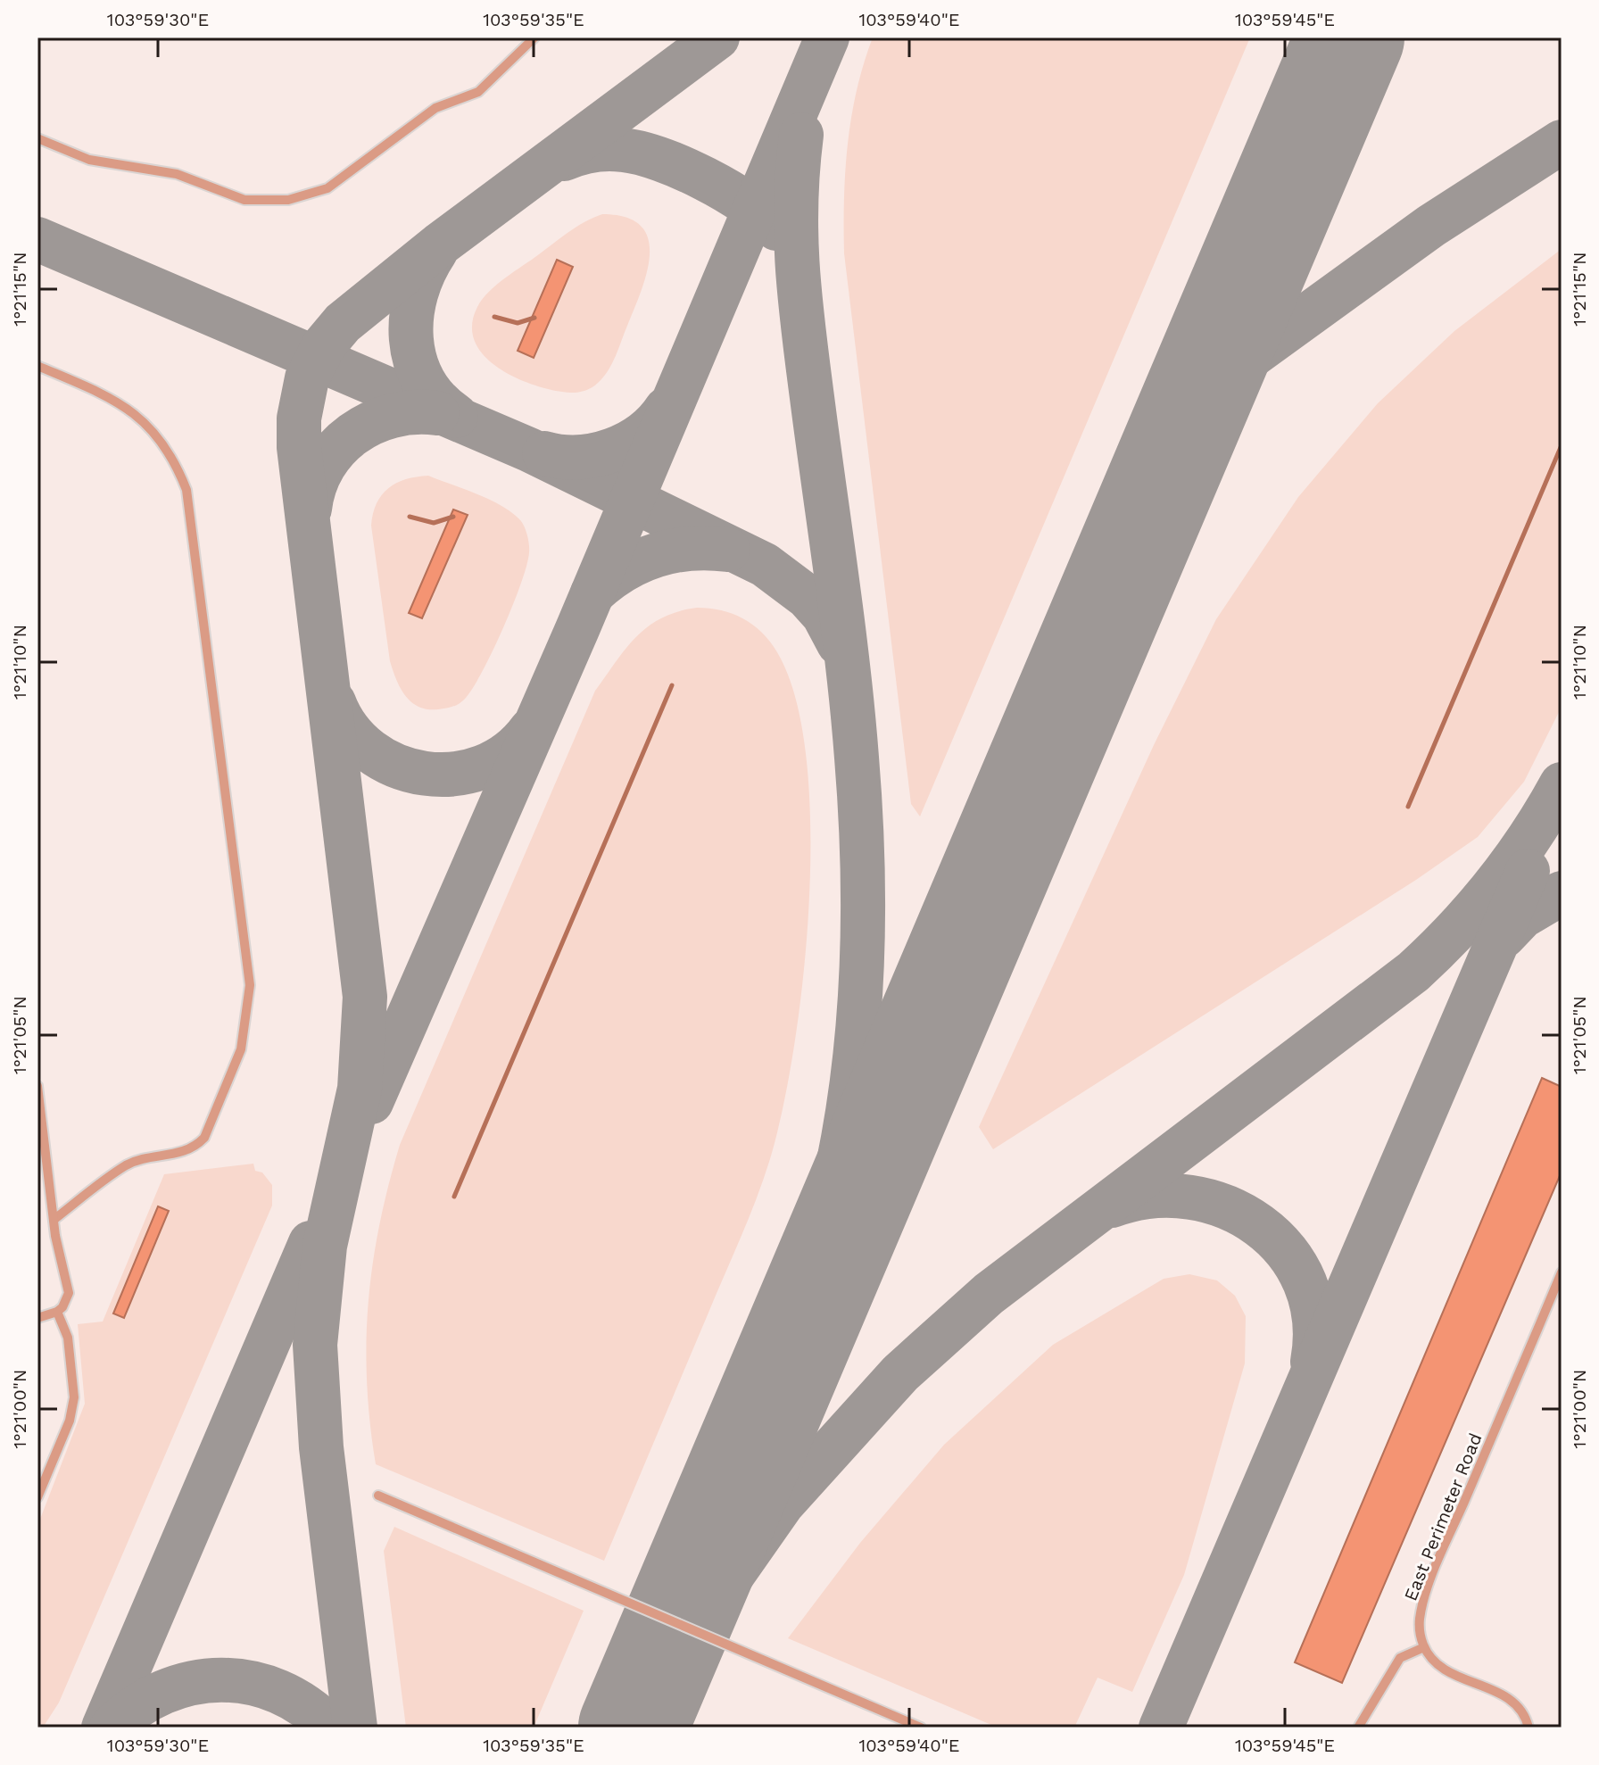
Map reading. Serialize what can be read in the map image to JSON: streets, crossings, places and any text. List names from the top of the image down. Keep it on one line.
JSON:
{"streets":{"lane":["East Perimeter Road"]},"coordinates":["103°59'30\"E","103°59'35\"E","103°59'40\"E","103°59'45\"E","1°21'15\"N","1°21'10\"N","1°21'05\"N","1°21'00\"N"]}
